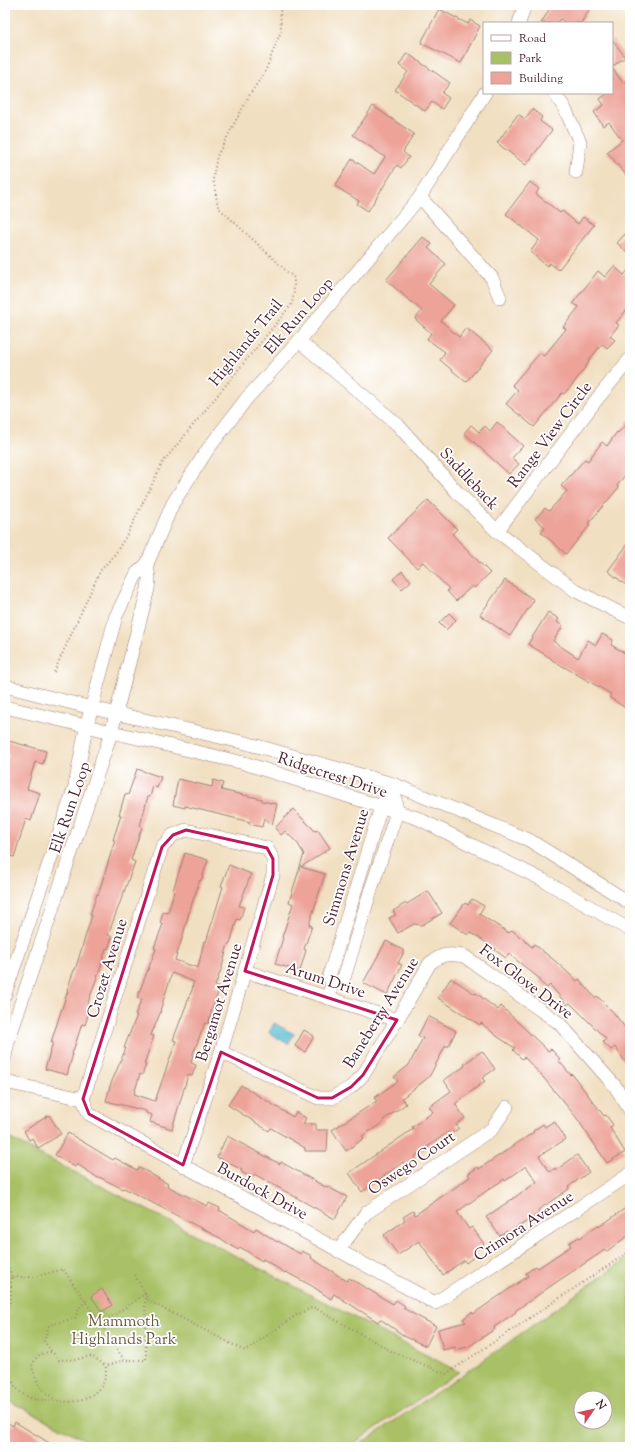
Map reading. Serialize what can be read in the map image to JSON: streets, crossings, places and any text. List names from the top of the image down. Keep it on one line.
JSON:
{"streets":{"street":["Elk Run Loop","Range View Circle","Saddleback","Ridgecrest Drive","Simmons Avenue","Crozet Avenue","Arum Drive","Fox Glove Drive","Bergamot Avenue","Baneberry Avenue","Oswego Court","Burdock Drive","Crimora Avenue"],"path":["Highlands Trail"]},"crossings":[["Elk Run Loop","Saddleback"],["Elk Run Loop","Ridgecrest Drive"],["Range View Circle","Saddleback"],["Ridgecrest Drive","Simmons Avenue"],["Simmons Avenue","Arum Drive"],["Crozet Avenue","Bergamot Avenue"],["Crozet Avenue","Burdock Drive"],["Arum Drive","Bergamot Avenue"],["Arum Drive","Baneberry Avenue"],["Fox Glove Drive","Baneberry Avenue"],["Bergamot Avenue","Baneberry Avenue"],["Bergamot Avenue","Burdock Drive"],["Oswego Court","Burdock Drive"],["Burdock Drive","Crimora Avenue"]],"parks":["Mammoth Highlands Park"],"legend":["Road","Park","Building"],"north":"top right"}
